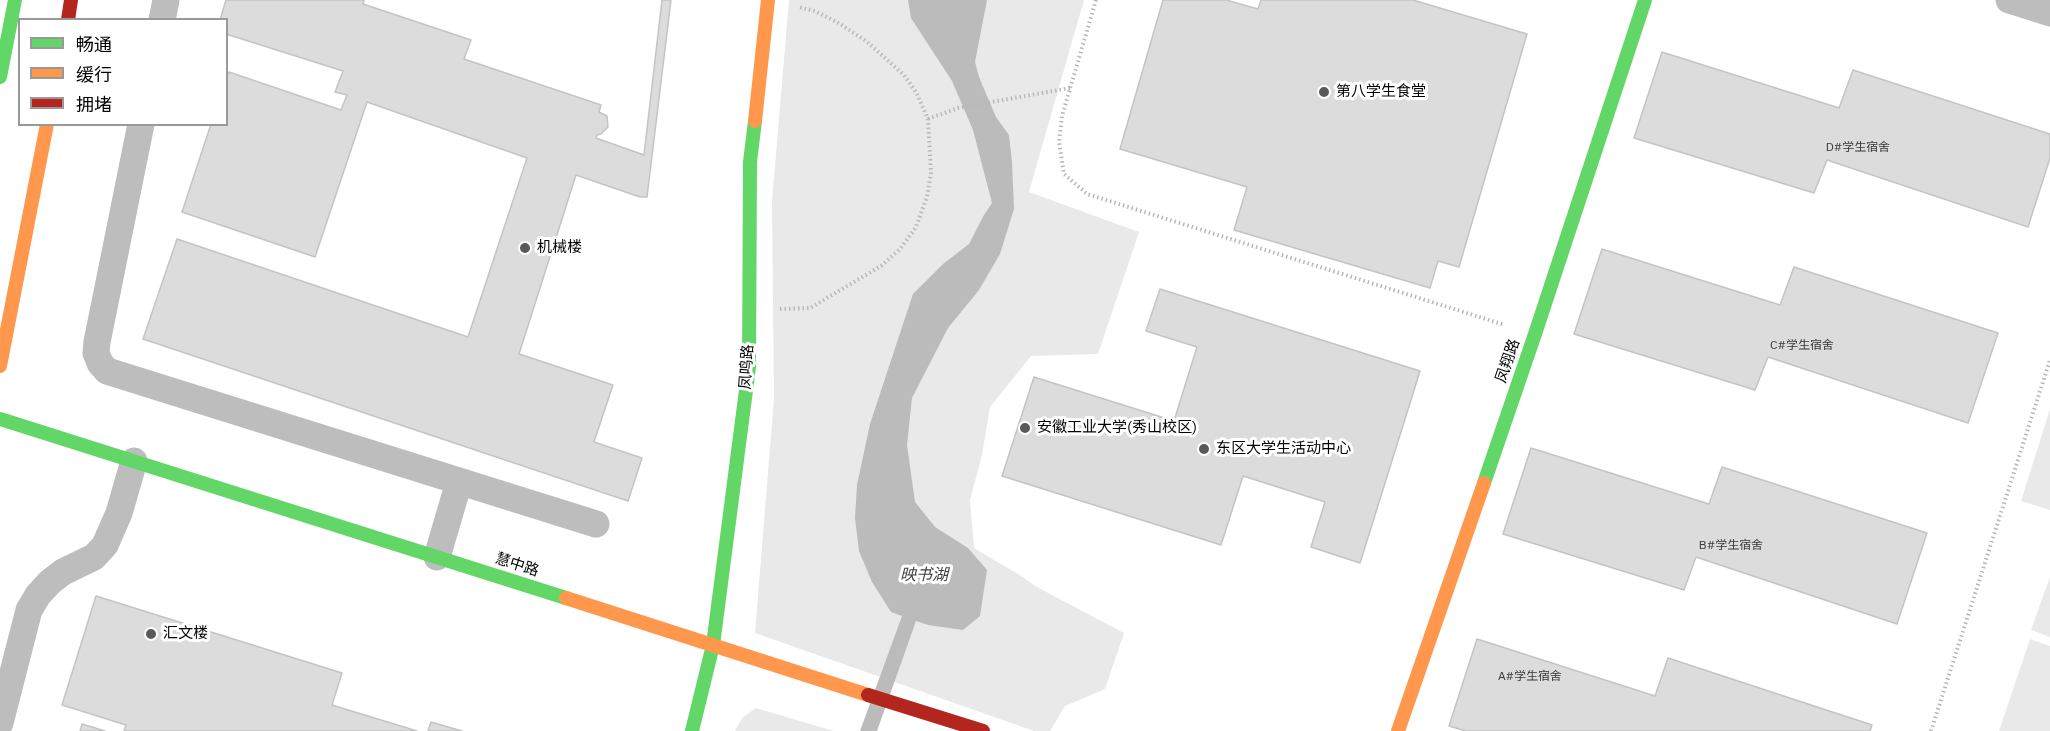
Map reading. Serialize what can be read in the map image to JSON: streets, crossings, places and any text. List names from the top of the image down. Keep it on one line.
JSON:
{"streets":{"street":["凤翔路","凤鸣路","慧中路"]},"crossings":[["凤鸣路","慧中路"]],"water":["映书湖"],"places":["第八学生食堂","机械楼","安徽工业大学(秀山校区)","东区大学生活动中心","汇文楼"],"house_numbers":["D#学生宿舍","C#学生宿舍","B#学生宿舍","A#学生宿舍"],"legend":["畅通","缓行","拥堵"]}
